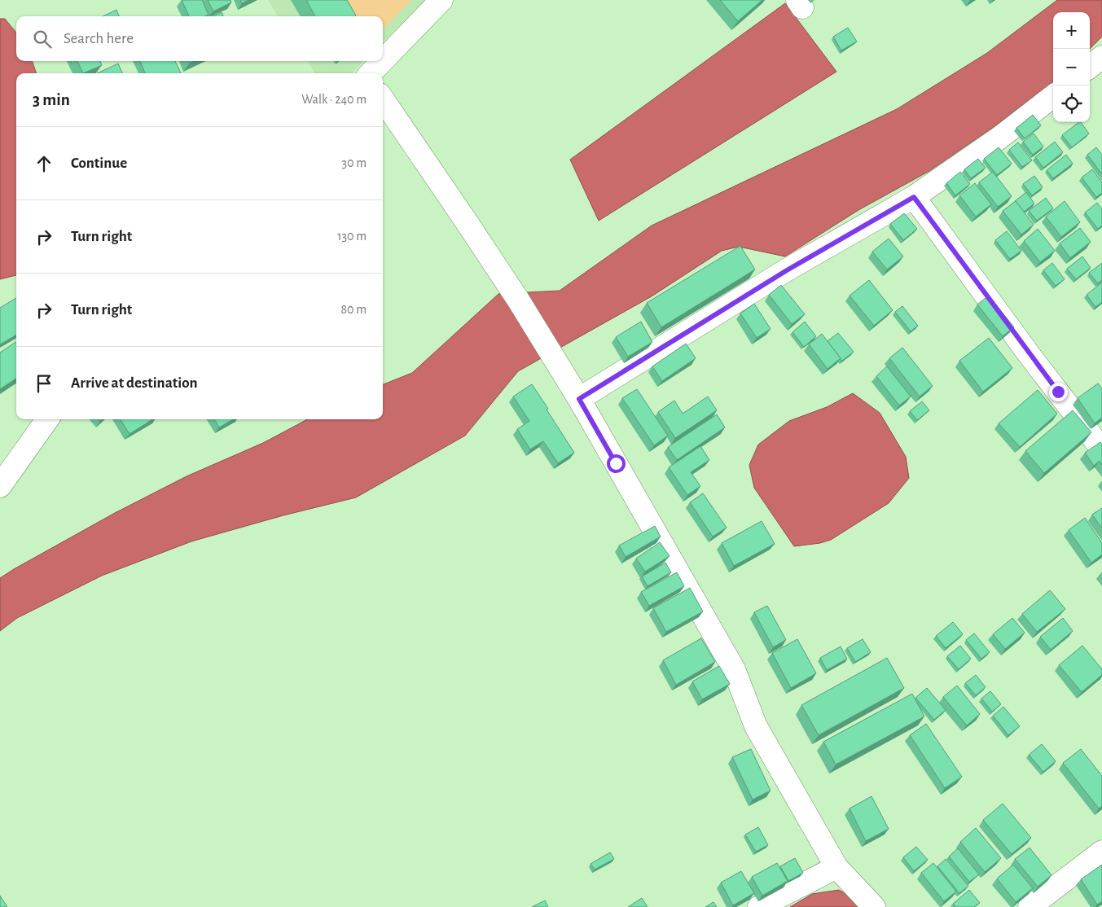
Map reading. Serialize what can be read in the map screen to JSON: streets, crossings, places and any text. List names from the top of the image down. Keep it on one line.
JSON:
{"page":{"map_buttons":["+","−"],"search":"Search here","heading":["3 min","Walk · 240 m"],"list":[["Continue","30 m"],["Turn right","130 m"],["Turn right","80 m"],"Arrive at destination"]}}
